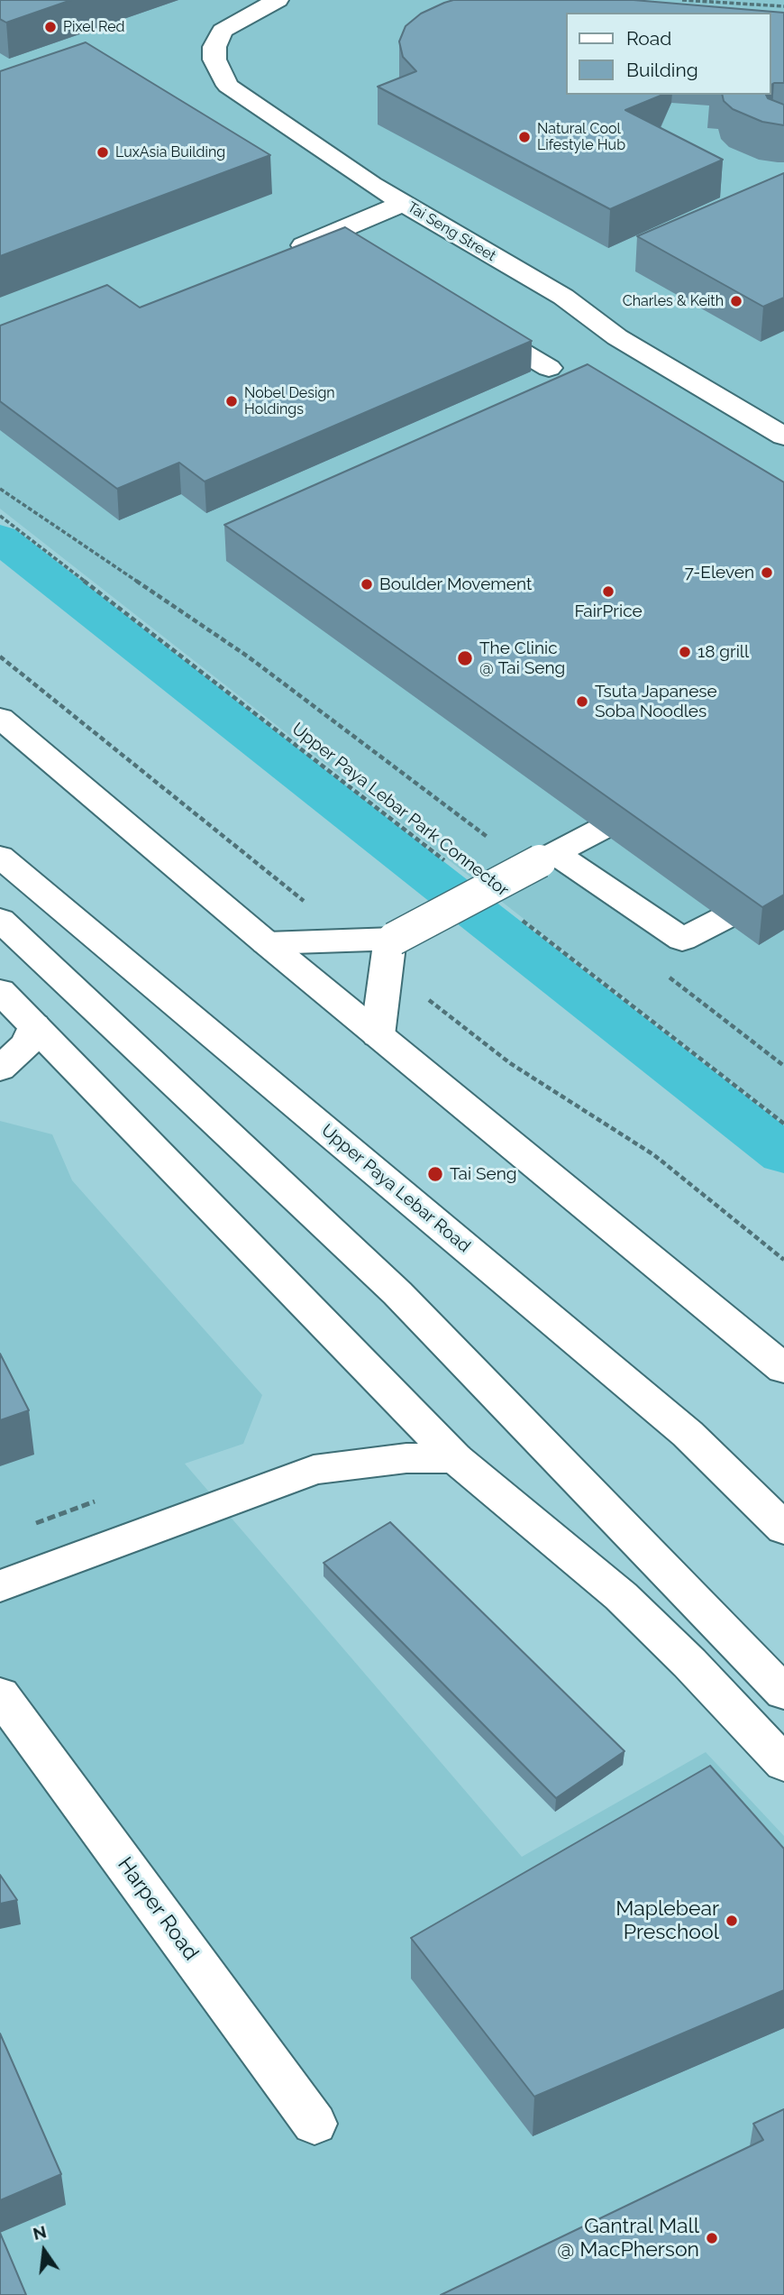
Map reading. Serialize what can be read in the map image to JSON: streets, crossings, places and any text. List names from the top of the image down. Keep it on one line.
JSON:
{"streets":{"main road":["Tai Seng Street","Upper Paya Lebar Road","Harper Road"],"path":["Upper Paya Lebar Park Connector"]},"places":["Pixel Red","Natural Cool Lifestyle Hub","LuxAsia Building","Charles & Keith","Nobel Design Holdings","7-Eleven","Boulder Movement","FairPrice","18 grill","The Clinic @ Tai Seng","Tsuta Japanese Soba Noodles","Tai Seng","Maplebear Preschool","Gantral Mall @ MacPherson"],"legend":["Road","Building"],"north":"top"}
